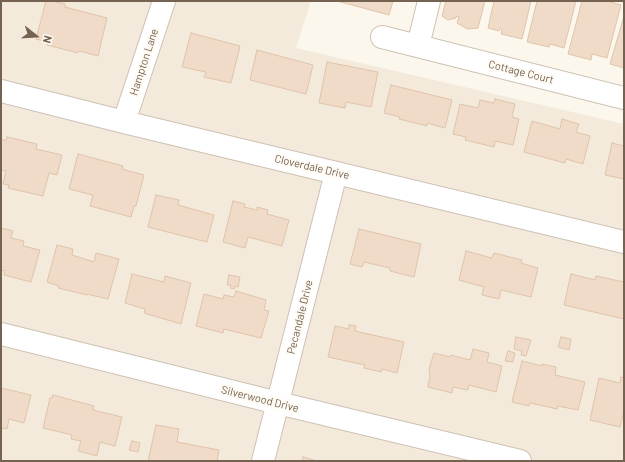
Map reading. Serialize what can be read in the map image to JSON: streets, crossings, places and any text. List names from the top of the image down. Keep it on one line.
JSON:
{"streets":{"street":["Hampton Lane","Cottage Court","Cloverdale Drive","Pecandale Drive","Silverwood Drive"]},"crossings":[["Hampton Lane","Cloverdale Drive"],["Cloverdale Drive","Pecandale Drive"],["Pecandale Drive","Silverwood Drive"]],"north":"right"}
